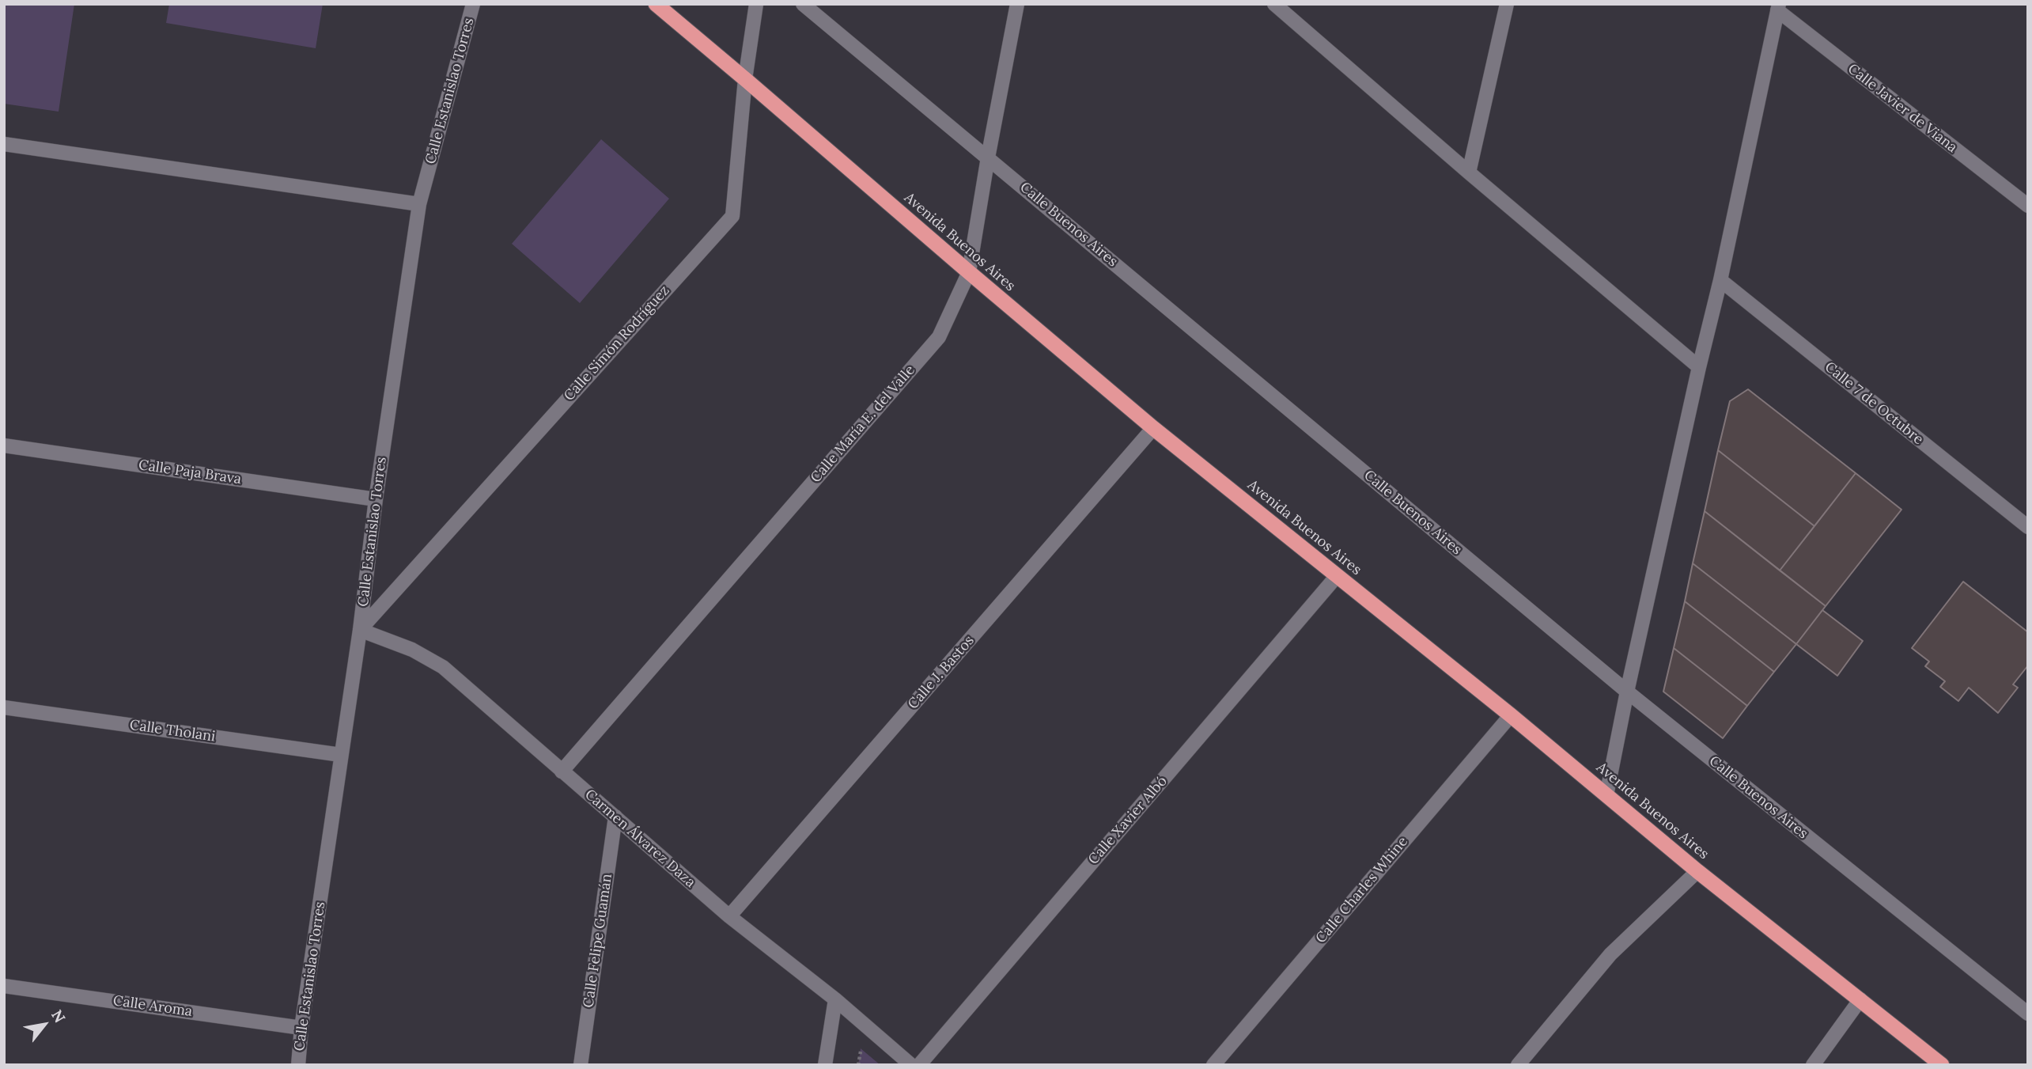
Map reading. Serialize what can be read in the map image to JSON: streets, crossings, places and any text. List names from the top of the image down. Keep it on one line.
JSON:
{"streets":{"highway":["Avenida Buenos Aires"],"street":["Calle Estanislao Torres","Calle Javier de Viana","Calle Buenos Aires","Calle Simón Rodríguez","Calle 7 de Octubre","Calle María E. del Valle","Calle Paja Brava","Calle J. Bastos","Calle Tholani","Calle Xavier Albó","Carmen Álvarez Daza","Calle Charles Whine","Calle Felipe Guamán","Calle Aroma"]},"crossings":[["Calle Estanislao Torres","Calle Simón Rodríguez"],["Calle Estanislao Torres","Calle Paja Brava"],["Calle Estanislao Torres","Calle Tholani"],["Calle Estanislao Torres","Carmen Álvarez Daza"],["Calle Estanislao Torres","Calle Aroma"],["Calle Buenos Aires","Calle María E. del Valle"],["Avenida Buenos Aires","Calle Simón Rodríguez"],["Avenida Buenos Aires","Calle María E. del Valle"],["Avenida Buenos Aires","Calle J. Bastos"],["Avenida Buenos Aires","Calle Xavier Albó"],["Avenida Buenos Aires","Calle Charles Whine"],["Calle Simón Rodríguez","Carmen Álvarez Daza"],["Calle María E. del Valle","Carmen Álvarez Daza"],["Calle J. Bastos","Carmen Álvarez Daza"],["Carmen Álvarez Daza","Calle Felipe Guamán"]],"north":"top right"}
